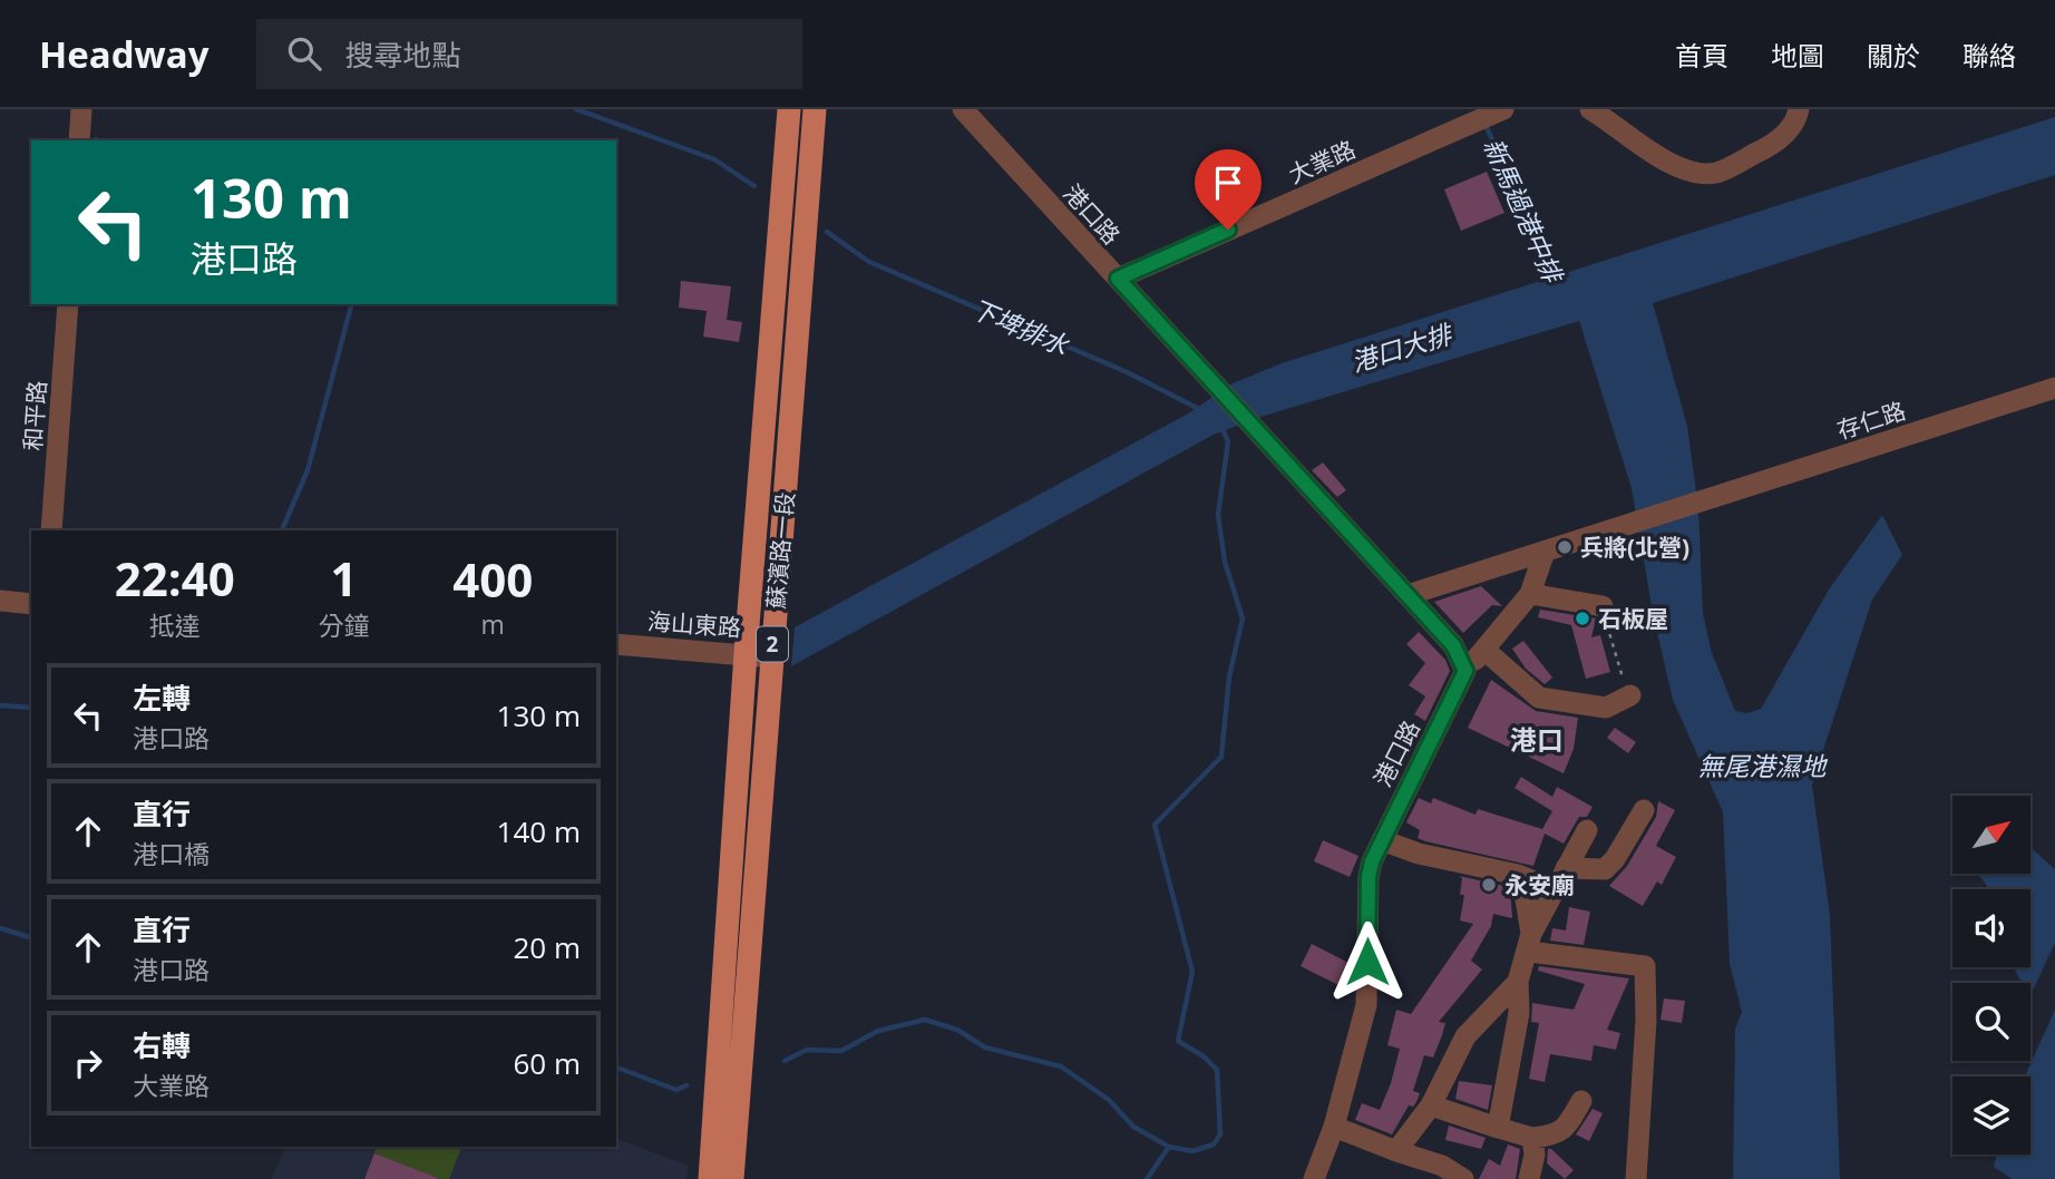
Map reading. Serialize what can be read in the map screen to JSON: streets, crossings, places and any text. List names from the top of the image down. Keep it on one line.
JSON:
{"streets":{"main road":["蘇濱路一段","2"],"street":["大業路","港口路","和平路","存仁路","海山東路"]},"crossings":[["大業路","港口路"],["港口路","存仁路"],["蘇濱路一段","海山東路"]],"districts":["港口"],"water":["新馬過港中排","下埤排水","港口大排","無尾港濕地"],"places":["兵將(北營)","石板屋","永安廟"],"north":"top right","page":{"header":"Headway","search":"搜尋地點","nav":["首頁","地圖","關於","聯絡"],"turn":["130 m","港口路"],"eta":["22:40","抵達","1","分鐘","400","m"],"list":[{"name":"左轉","note":"港口路","value":"130 m"},{"name":"直行","note":"港口橋","value":"140 m"},{"name":"直行","note":"港口路","value":"20 m"},{"name":"右轉","note":"大業路","value":"60 m"}]}}
